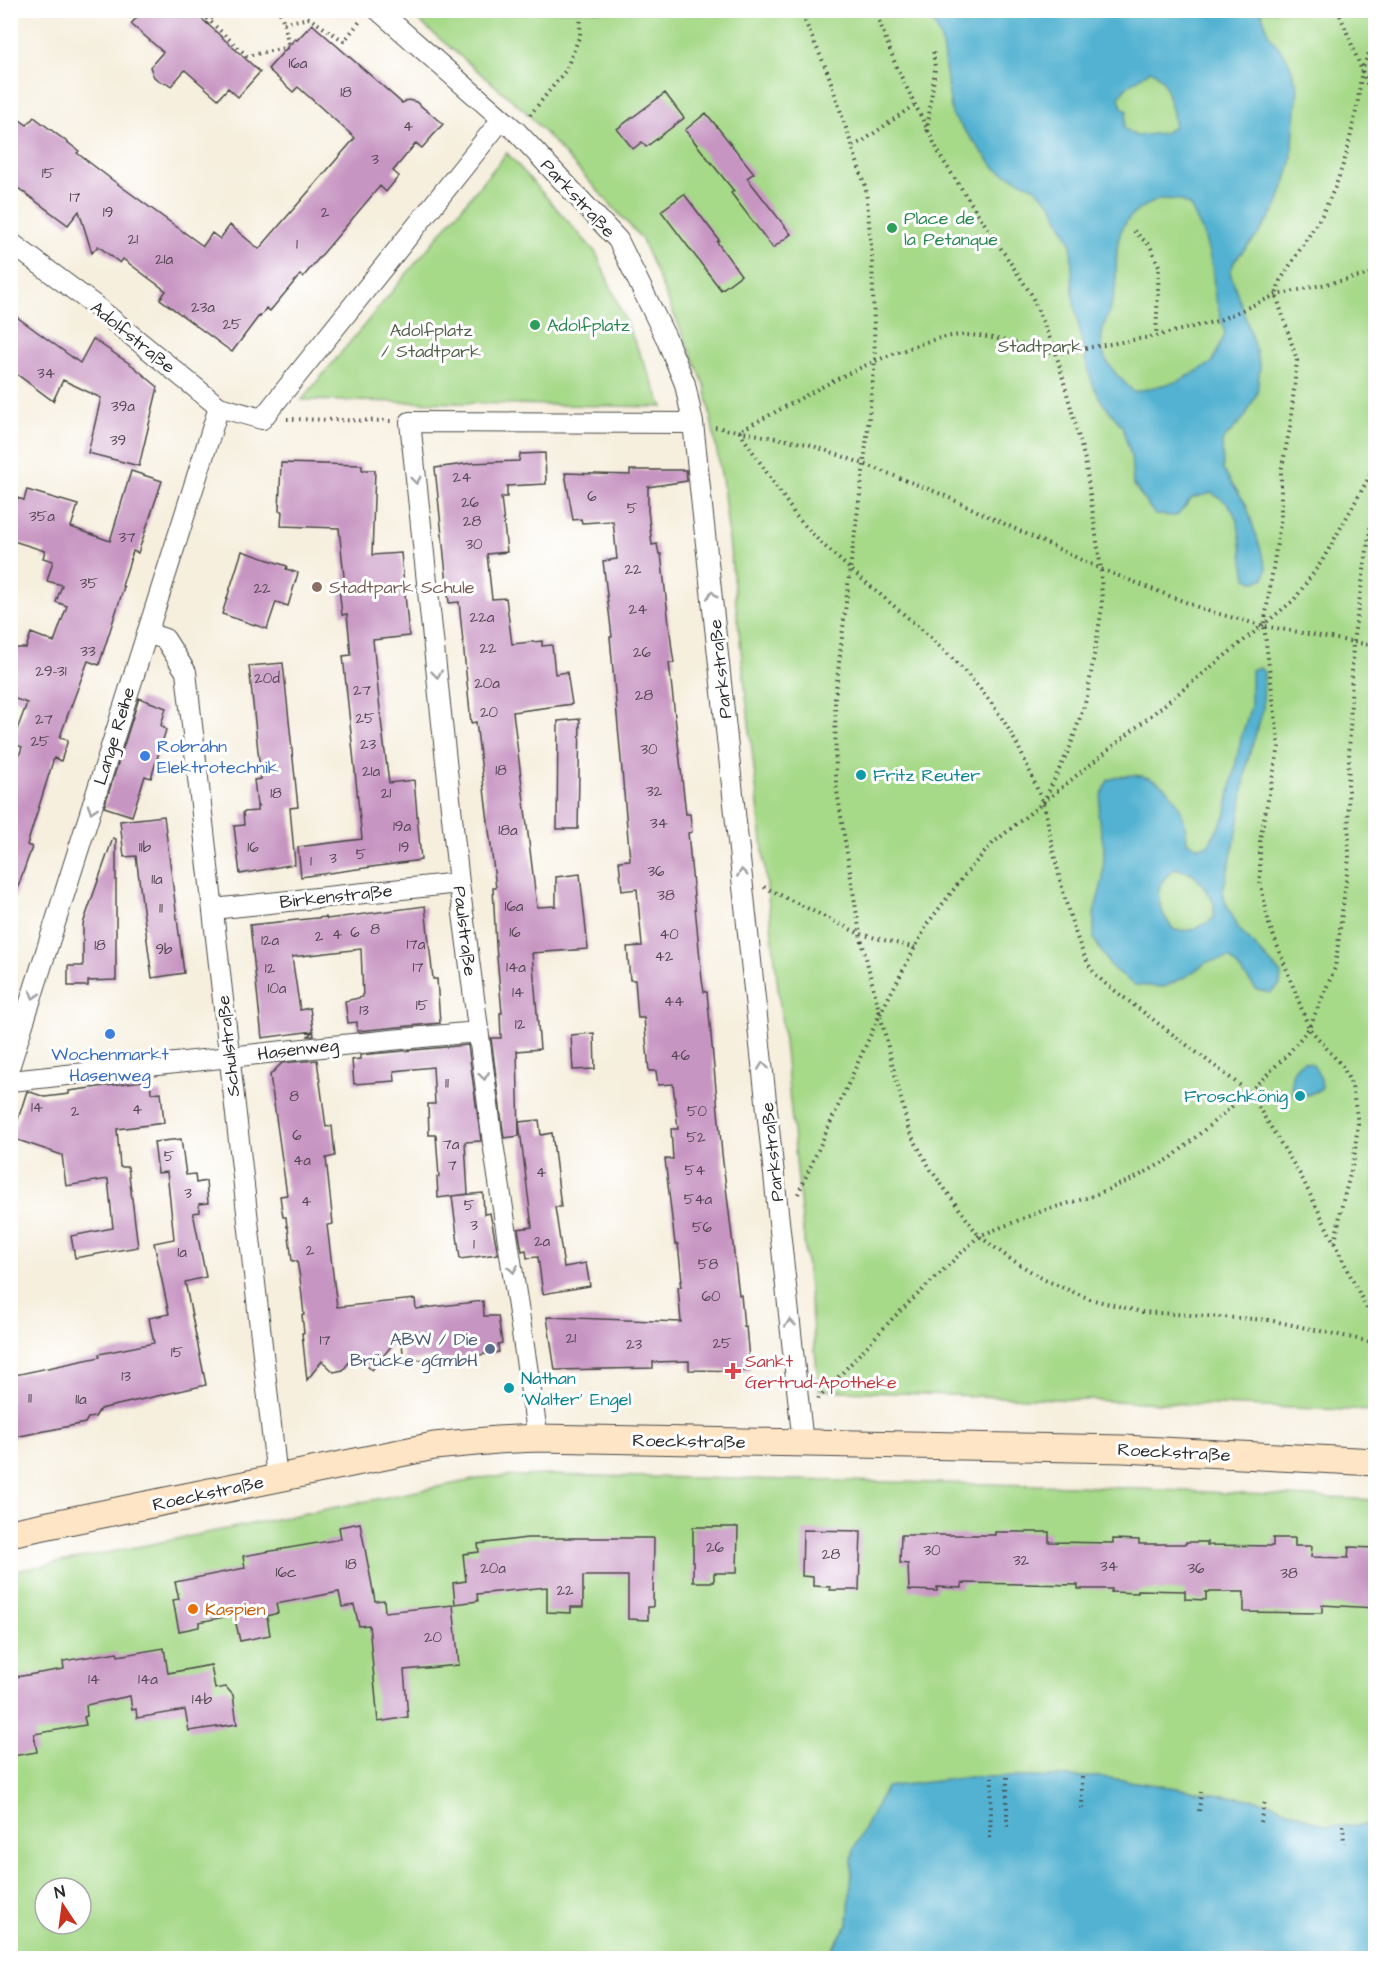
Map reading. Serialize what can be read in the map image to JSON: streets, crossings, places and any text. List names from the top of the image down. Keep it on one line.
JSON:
{"streets":{"main road":["Roeckstraße"],"street":["Parkstraße","Adolfstraße","Lange Reihe","Birkenstraße","Paulstraße","Schulstraße","Hasenweg"]},"crossings":[["Parkstraße","Roeckstraße"],["Adolfstraße","Lange Reihe"],["Lange Reihe","Schulstraße"],["Birkenstraße","Paulstraße"],["Birkenstraße","Schulstraße"],["Paulstraße","Hasenweg"],["Paulstraße","Roeckstraße"],["Schulstraße","Hasenweg"],["Schulstraße","Roeckstraße"]],"one_way":["Parkstraße","Lange Reihe","Paulstraße"],"parks":["Adolfplatz / Stadtpark","Stadtpark"],"places":{"other":["Place de la Petanque","Adolfplatz","Stadtpark Schule","Robrahn Elektrotechnik","Fritz Reuter","Wochenmarkt Hasenweg","Froschkönig","ABW / Die Brücke gGmbH","Nathan 'Walter' Engel","Kaspien"],"health":["Sankt Gertrud-Apotheke"]},"house_numbers":["16a","18","4","3","15","17","19","2","21","1","21a","23a","25","34","39a","39","24","6","26","5","35a","28","37","30","22","35","22","24","22a","22","33","26","29-31","20d","20a","27","28","20","25","27","25","23","30","18","21a","32","18","21","34","19a","18a","11b","16","19","5","3","1","36","11a","38","16a","11","8","6","16","4","40","2","12a","17a","18","9b","42","17","14a","12","10a","14","44","15","13","12","46","11","8","14","4","2","50","6","52","7a","5","4a","7","54","4","3","54a","4","5","3","56","2a","1","2","1a","58","60","21","17","25","23","15","13","11","11a","26","30","28","32","18","34","20a","36","16c","38","22","20","14","14a","14b"],"north":"top"}
